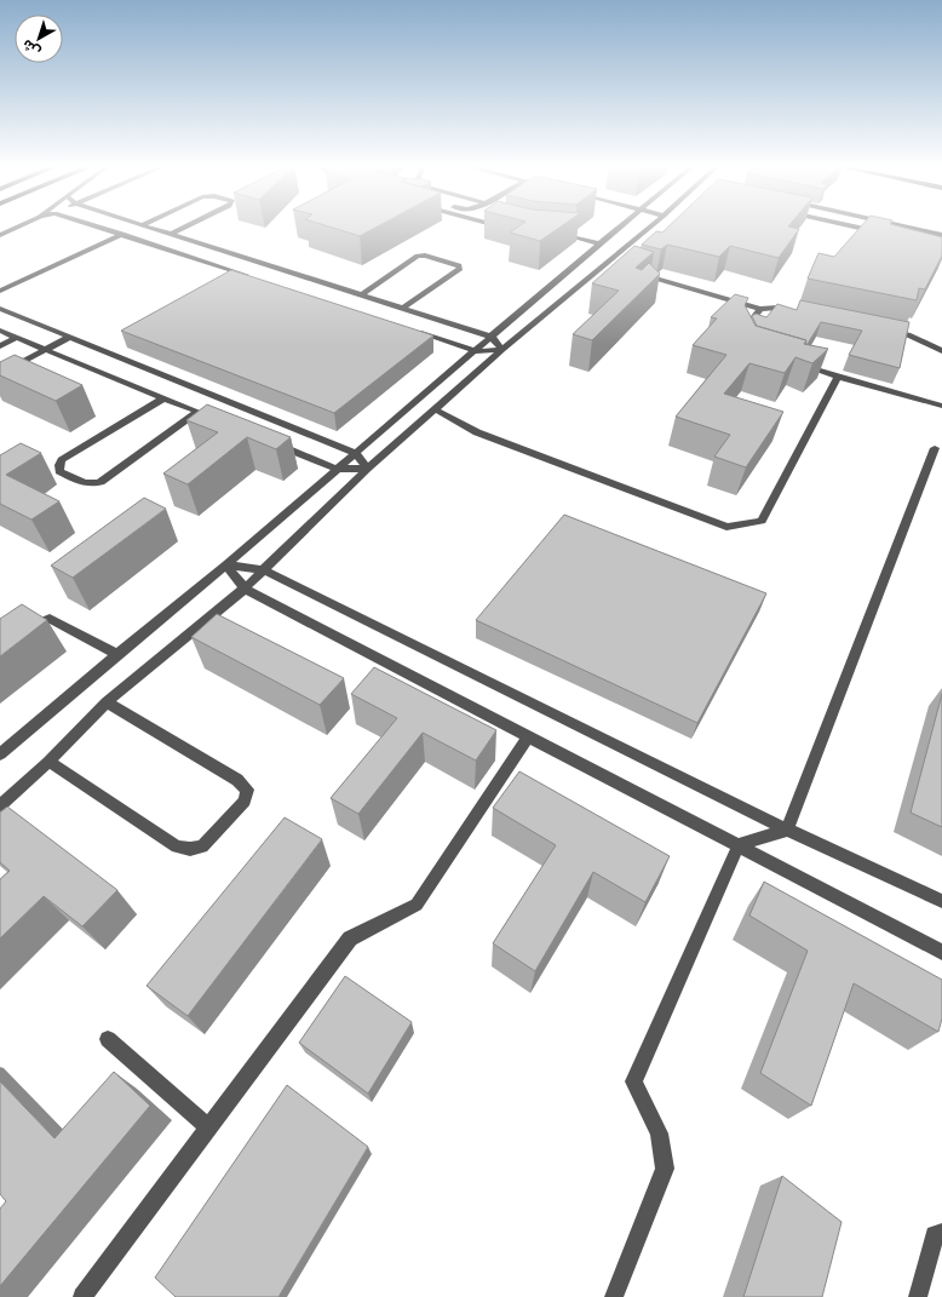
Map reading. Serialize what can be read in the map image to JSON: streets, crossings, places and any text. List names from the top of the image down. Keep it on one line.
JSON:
{"north":"bottom left"}
